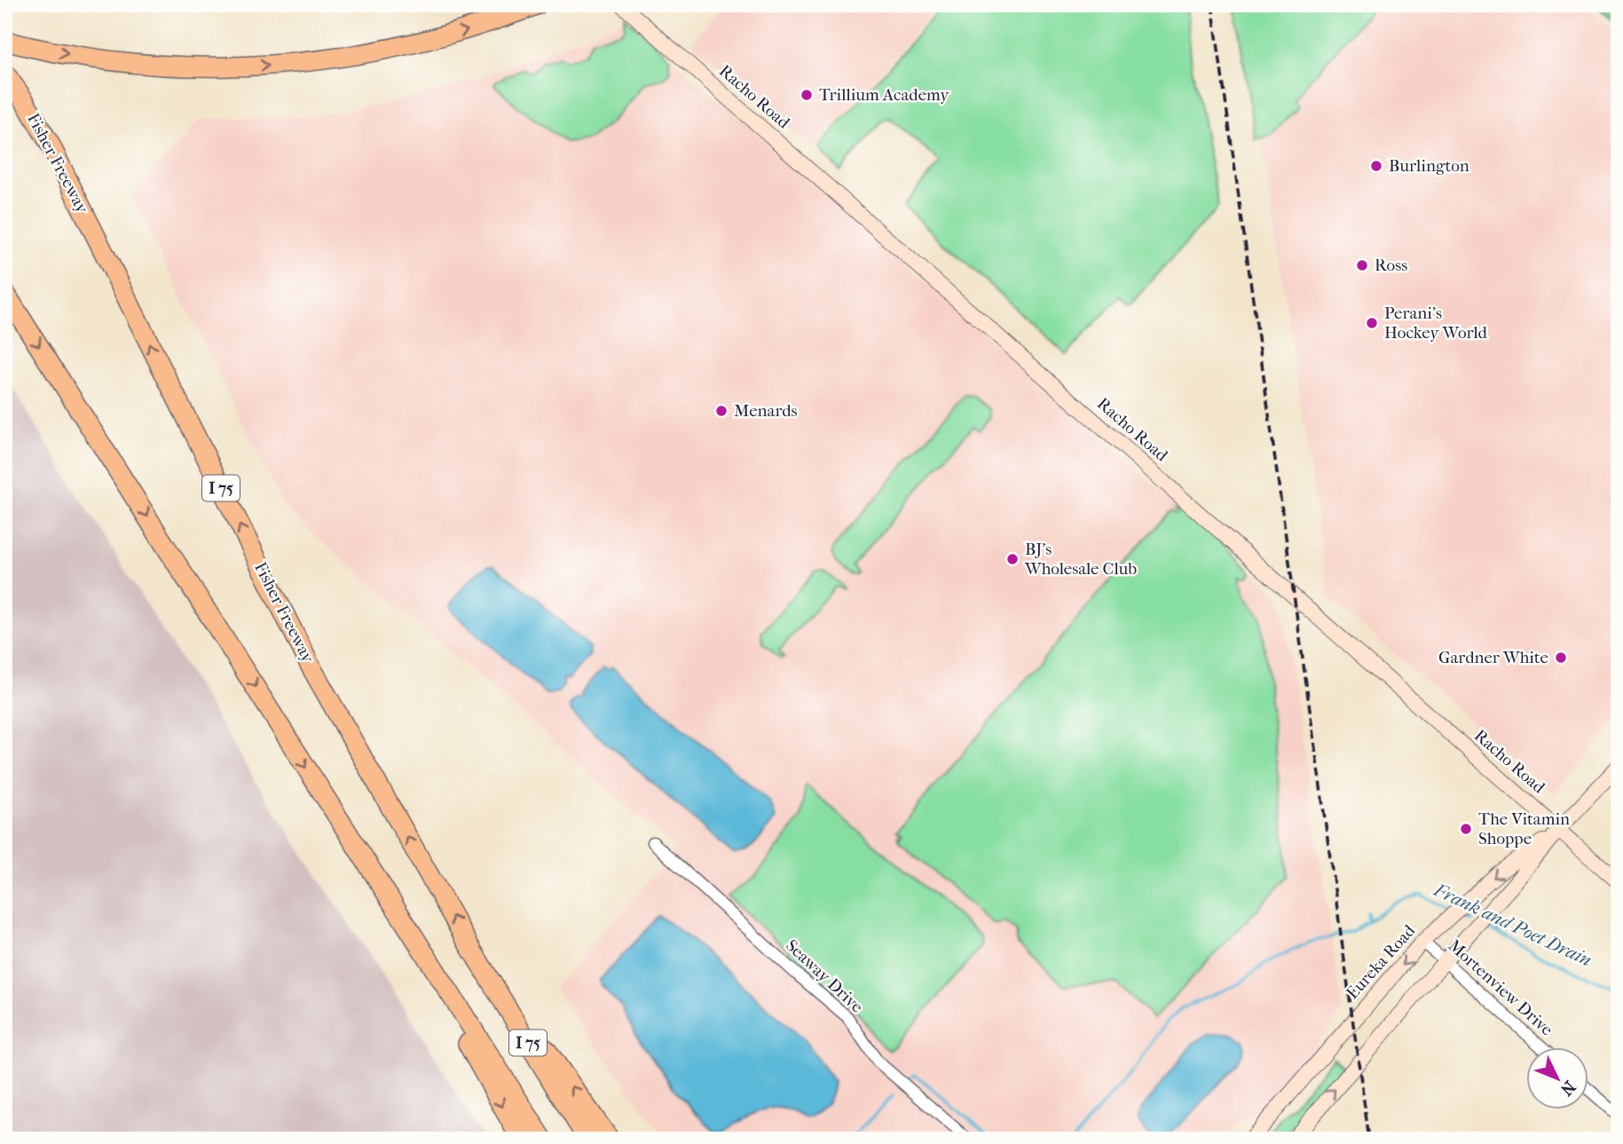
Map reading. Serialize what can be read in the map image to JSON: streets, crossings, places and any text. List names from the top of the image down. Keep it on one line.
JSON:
{"streets":{"highway":["Fisher Freeway","I 75"],"street":["Racho Road","Eureka Road","Seaway Drive","Mortenview Drive"]},"crossings":[["Racho Road","Eureka Road"],["Eureka Road","Mortenview Drive"]],"water":["Frank and Poet Drain"],"places":["Trillium Academy","Burlington","Ross","Perani's Hockey World","Menards","BJ's Wholesale Club","Gardner White","The Vitamin Shoppe"],"north":"bottom right"}
